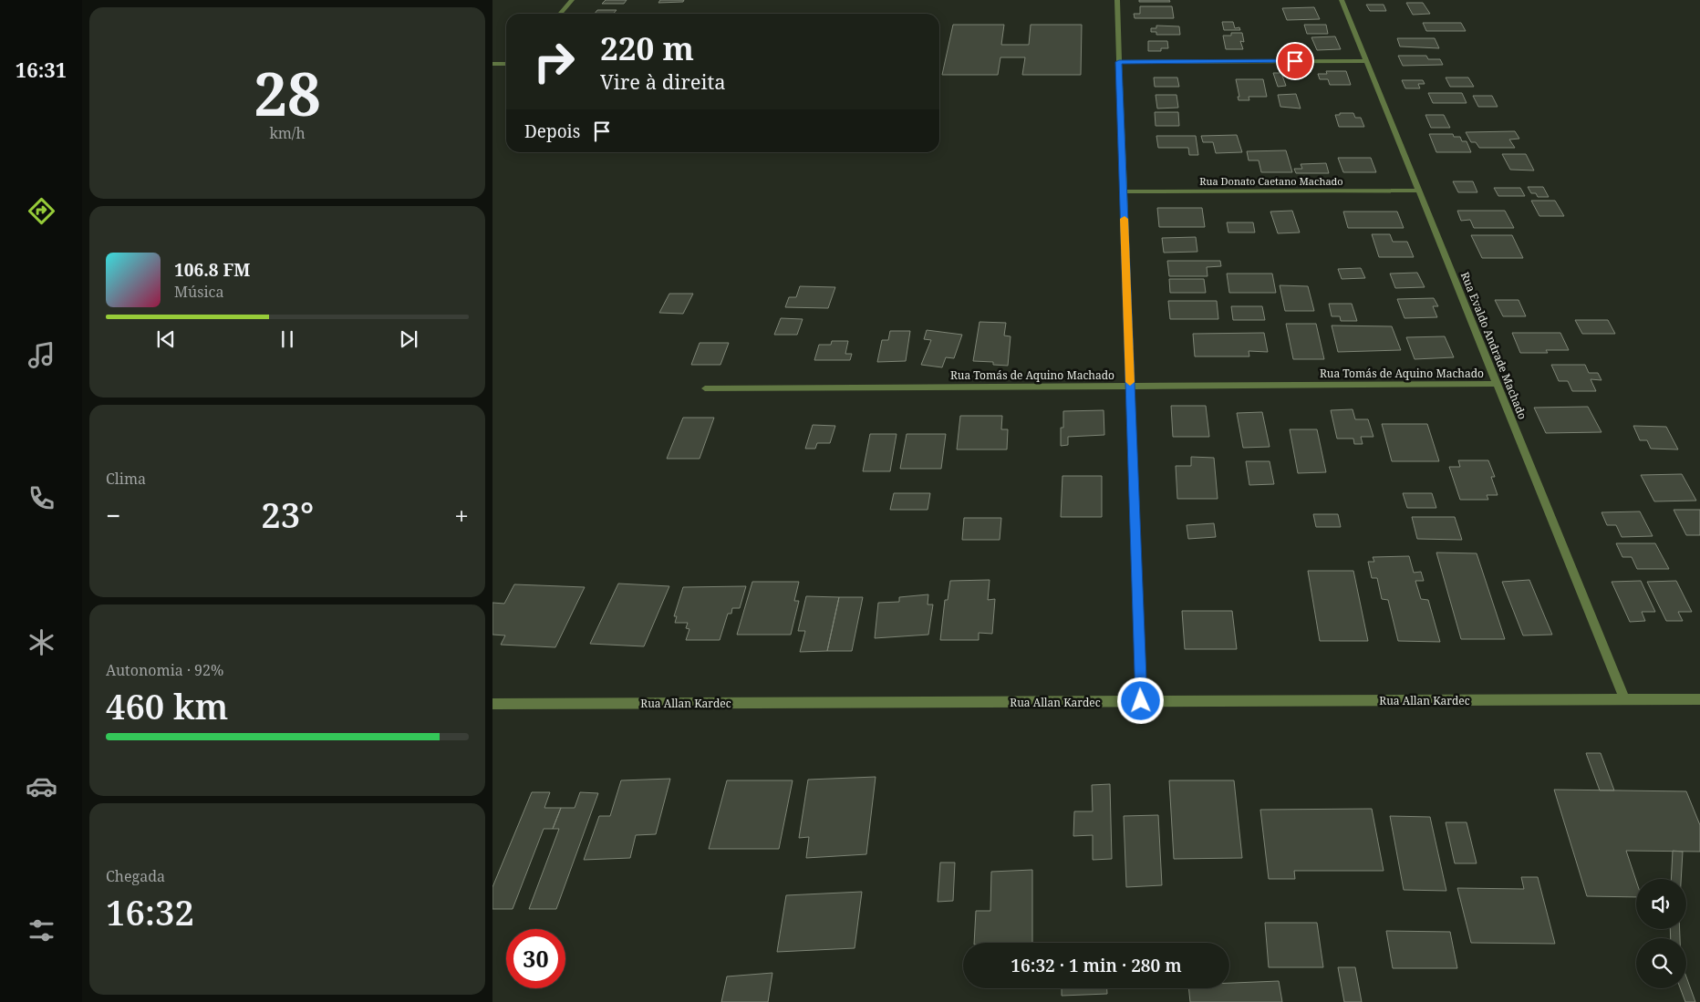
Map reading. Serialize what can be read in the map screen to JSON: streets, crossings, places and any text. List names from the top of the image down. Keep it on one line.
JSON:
{"streets":{"street":["Rua Donato Caetano Machado","Rua Evaldo Andrade Machado","Rua Tomás de Aquino Machado","Rua Allan Kardec"]},"crossings":[["Rua Donato Caetano Machado","Rua Evaldo Andrade Machado"],["Rua Evaldo Andrade Machado","Rua Tomás de Aquino Machado"],["Rua Evaldo Andrade Machado","Rua Allan Kardec"]],"page":{"tabs":"16:31","tile":[["28","km/h"],"Clima",["Autonomia · 92%","460 km"],["Chegada","16:32"]],"turn":["220 m","Vire à direita"],"then":"Depois","song":["106.8 FM","Música"],"heat":["−","23°","+"],"limit":"30","trip":"16:32 · 1 min · 280 m"}}
